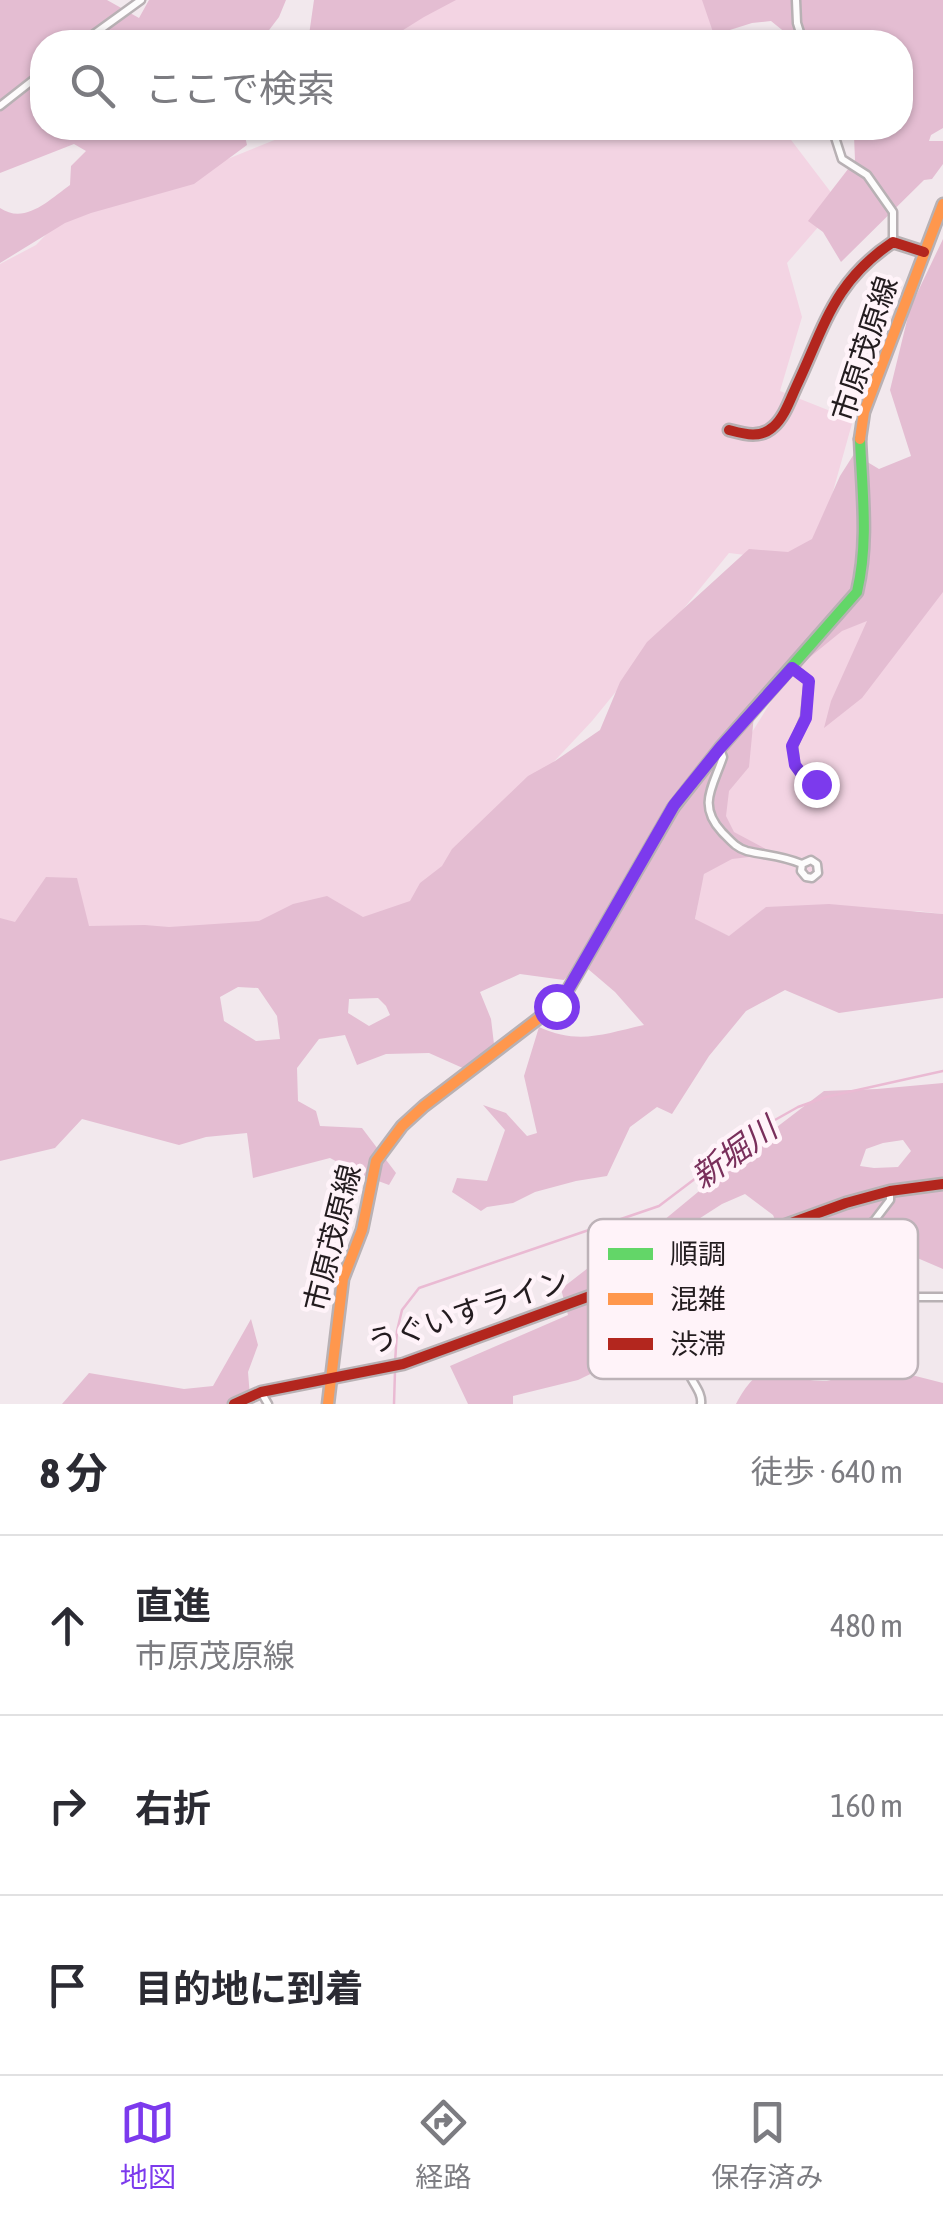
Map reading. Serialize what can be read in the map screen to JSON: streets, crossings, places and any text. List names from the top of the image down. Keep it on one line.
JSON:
{"streets":{"main road":["市原茂原線","うぐいすライン"]},"crossings":[["市原茂原線","うぐいすライン"]],"water":["新堀川"],"legend":["順調","混雑","渋滞"],"page":{"search":"ここで検索","heading":["8 分","徒歩 · 640 m"],"list":[["直進","市原茂原線","480 m"],["右折","160 m"],"目的地に到着"],"nav":["地図","経路","保存済み"]}}
